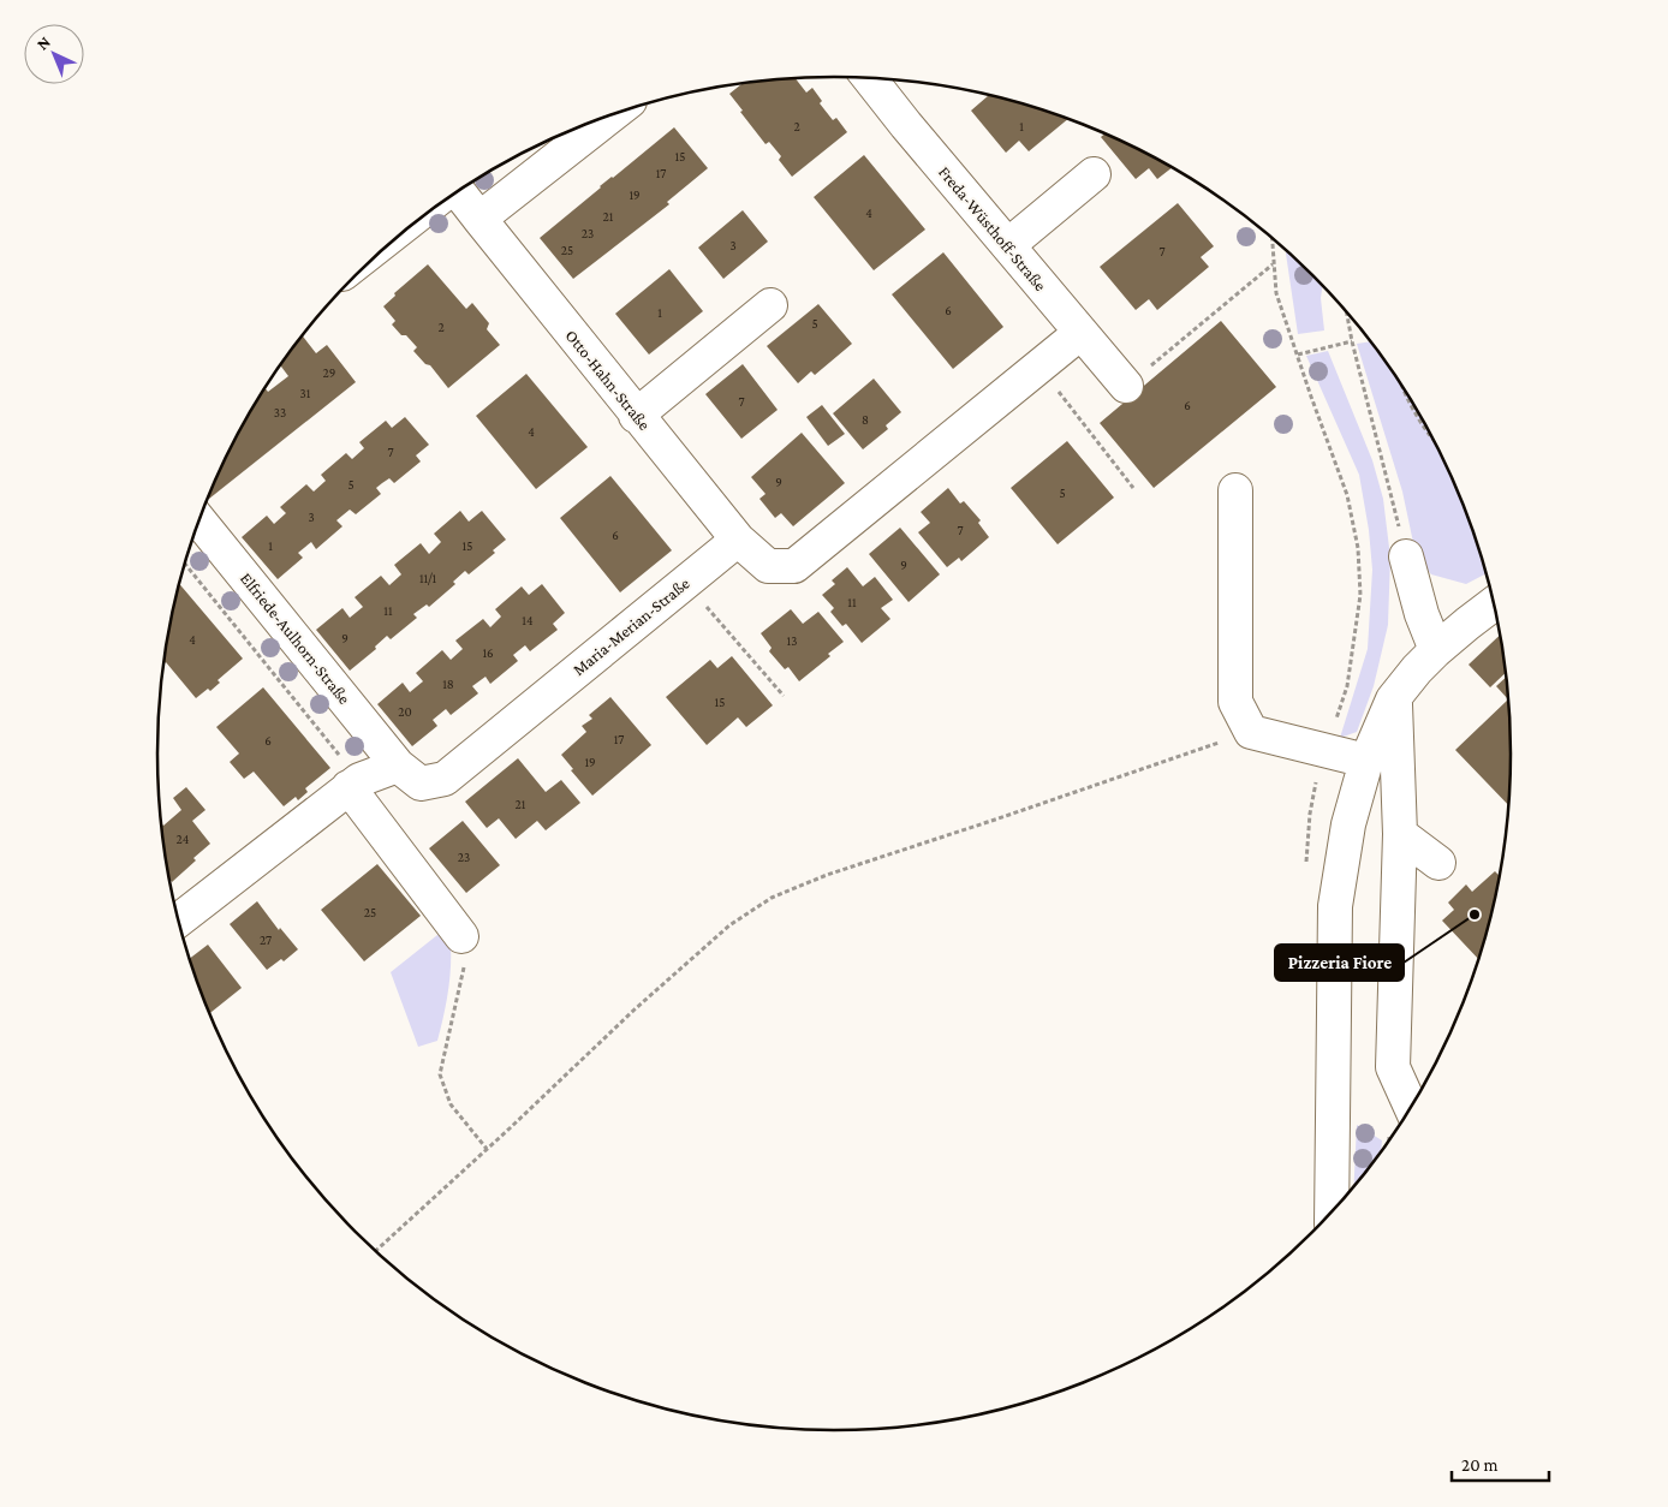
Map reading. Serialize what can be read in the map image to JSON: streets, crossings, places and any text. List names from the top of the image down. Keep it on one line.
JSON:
{"streets":{"street":["Freda-Wüsthoff-Straße","Otto-Hahn-Straße","Maria-Merian-Straße","Elfriede-Aulhorn-Straße"]},"crossings":[["Otto-Hahn-Straße","Maria-Merian-Straße"],["Maria-Merian-Straße","Elfriede-Aulhorn-Straße"]],"places":["Pizzeria Fiore"],"house_numbers":["2","1","15","17","19","4","21","23","3","25","7","6","1","5","2","29","31","7","6","33","8","4","7","9","5","5","3","7","6","1","15","9","11/1","11","11","14","9","4","13","16","18","15","20","17","6","19","21","24","23","25","27"],"scale_bar":"20 m","north":"top left"}
